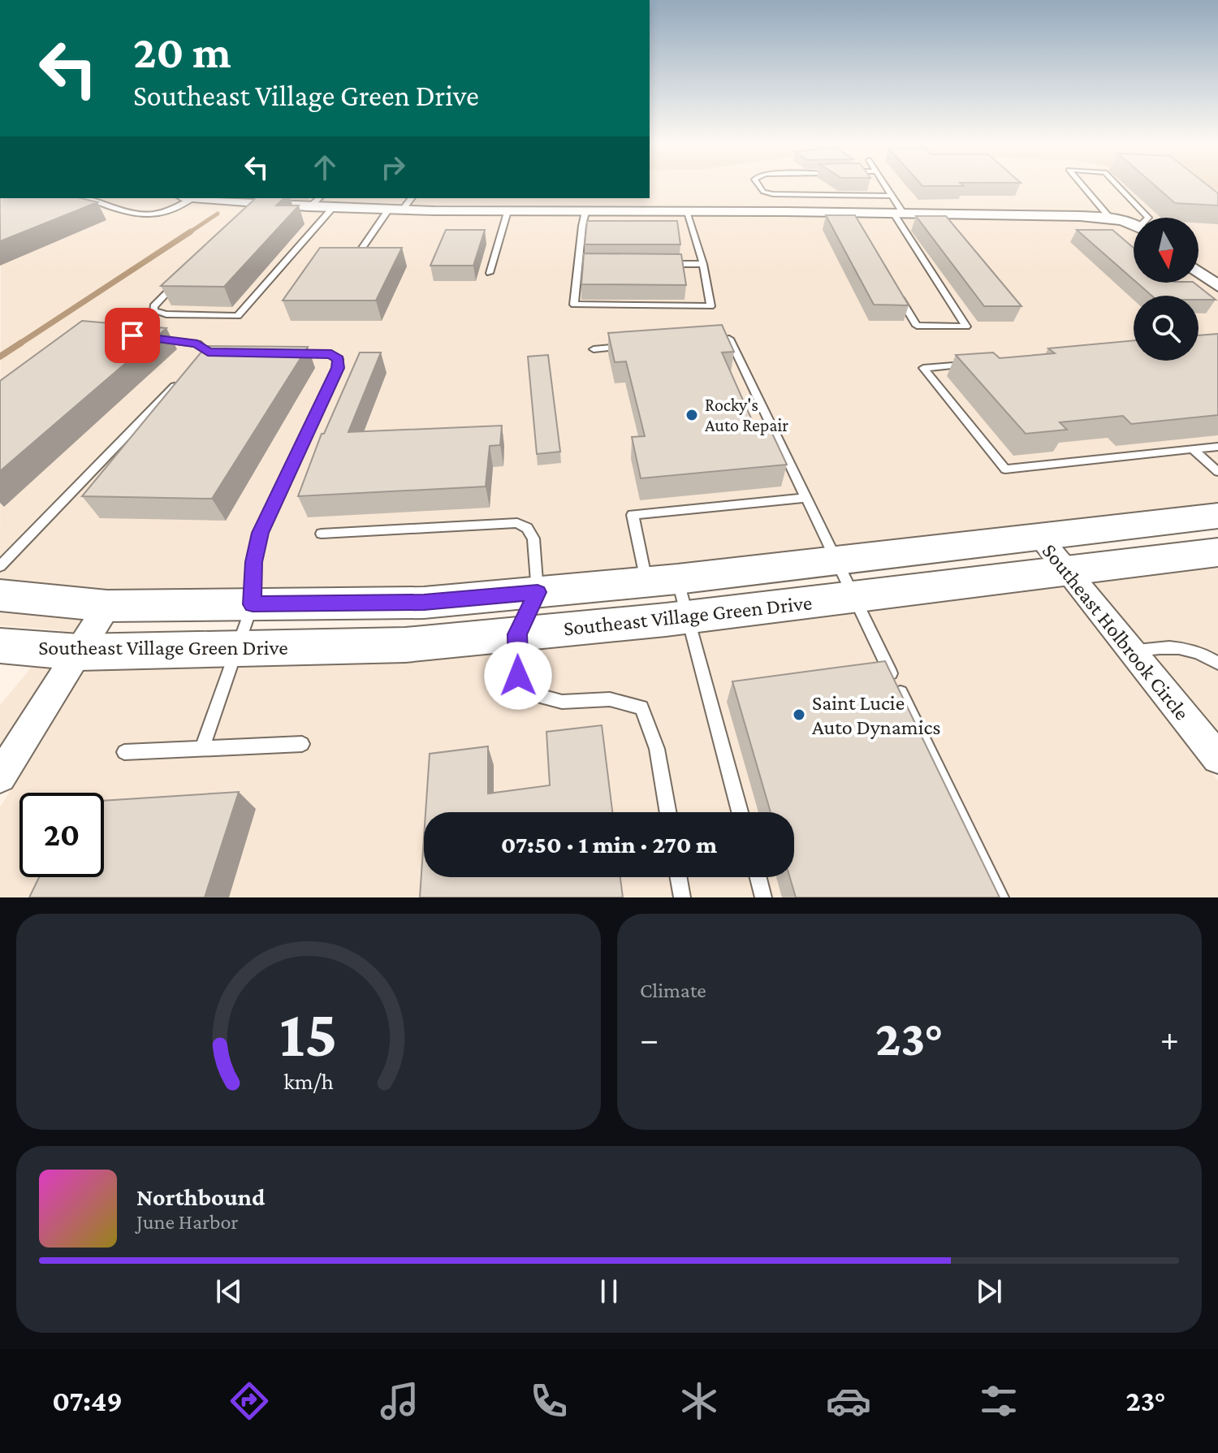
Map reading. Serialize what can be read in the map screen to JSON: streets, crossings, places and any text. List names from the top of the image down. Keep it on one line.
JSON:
{"streets":{"street":["Southeast Village Green Drive","Southeast Holbrook Circle"]},"crossings":[["Southeast Village Green Drive","Southeast Holbrook Circle"]],"places":["Rocky's Auto Repair","Saint Lucie Auto Dynamics"],"north":"bottom","page":{"turn":["20 m","Southeast Village Green Drive"],"limit":"20","trip":"07:50 · 1 min · 270 m","tile":"Climate","heat":["−","23°","+"],"song":["Northbound","June Harbor"],"tabs":["07:49","23°"],"gauge":["15","km/h"]}}
